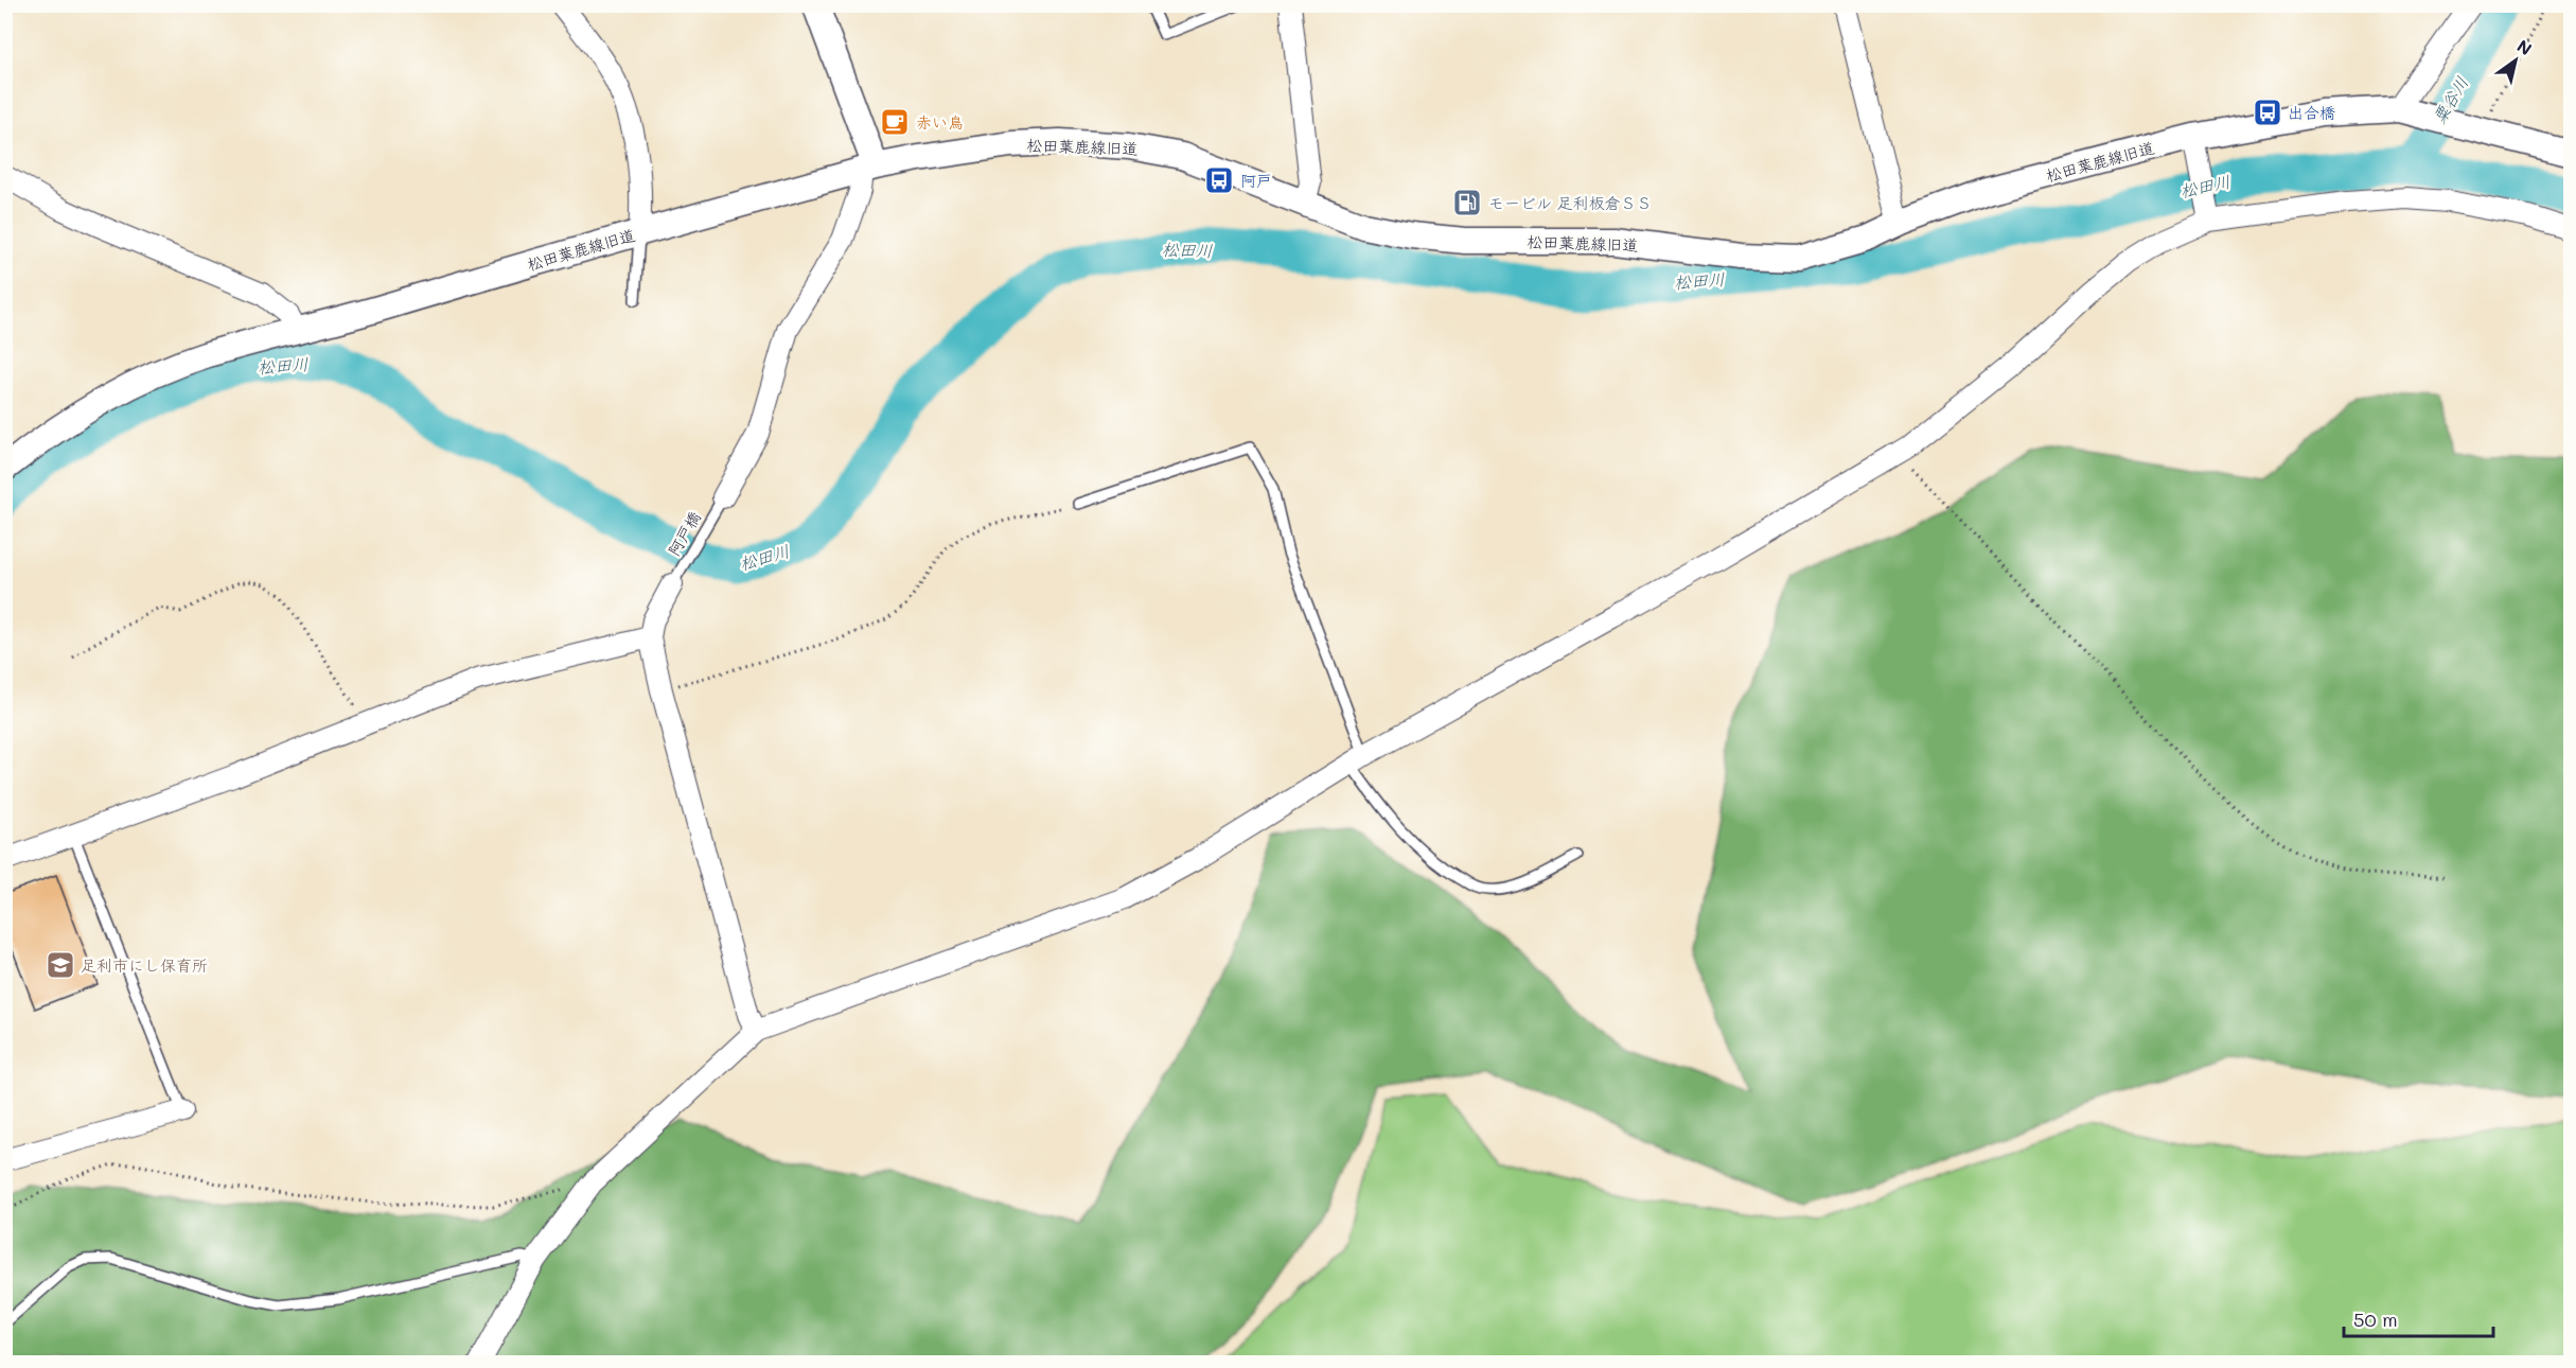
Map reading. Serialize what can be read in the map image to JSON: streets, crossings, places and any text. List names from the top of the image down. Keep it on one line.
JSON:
{"streets":{"street":["松田葉鹿線旧道"],"lane":["阿戸橋"]},"water":["粟谷川","松田川"],"places":{"bus stop":["出合橋","阿戸"],"cafe":["赤い鳥"],"fuel station":["モービル 足利板倉ＳＳ"],"school or university":["足利市にし保育所"]},"scale_bar":"50 m","north":"top right"}
